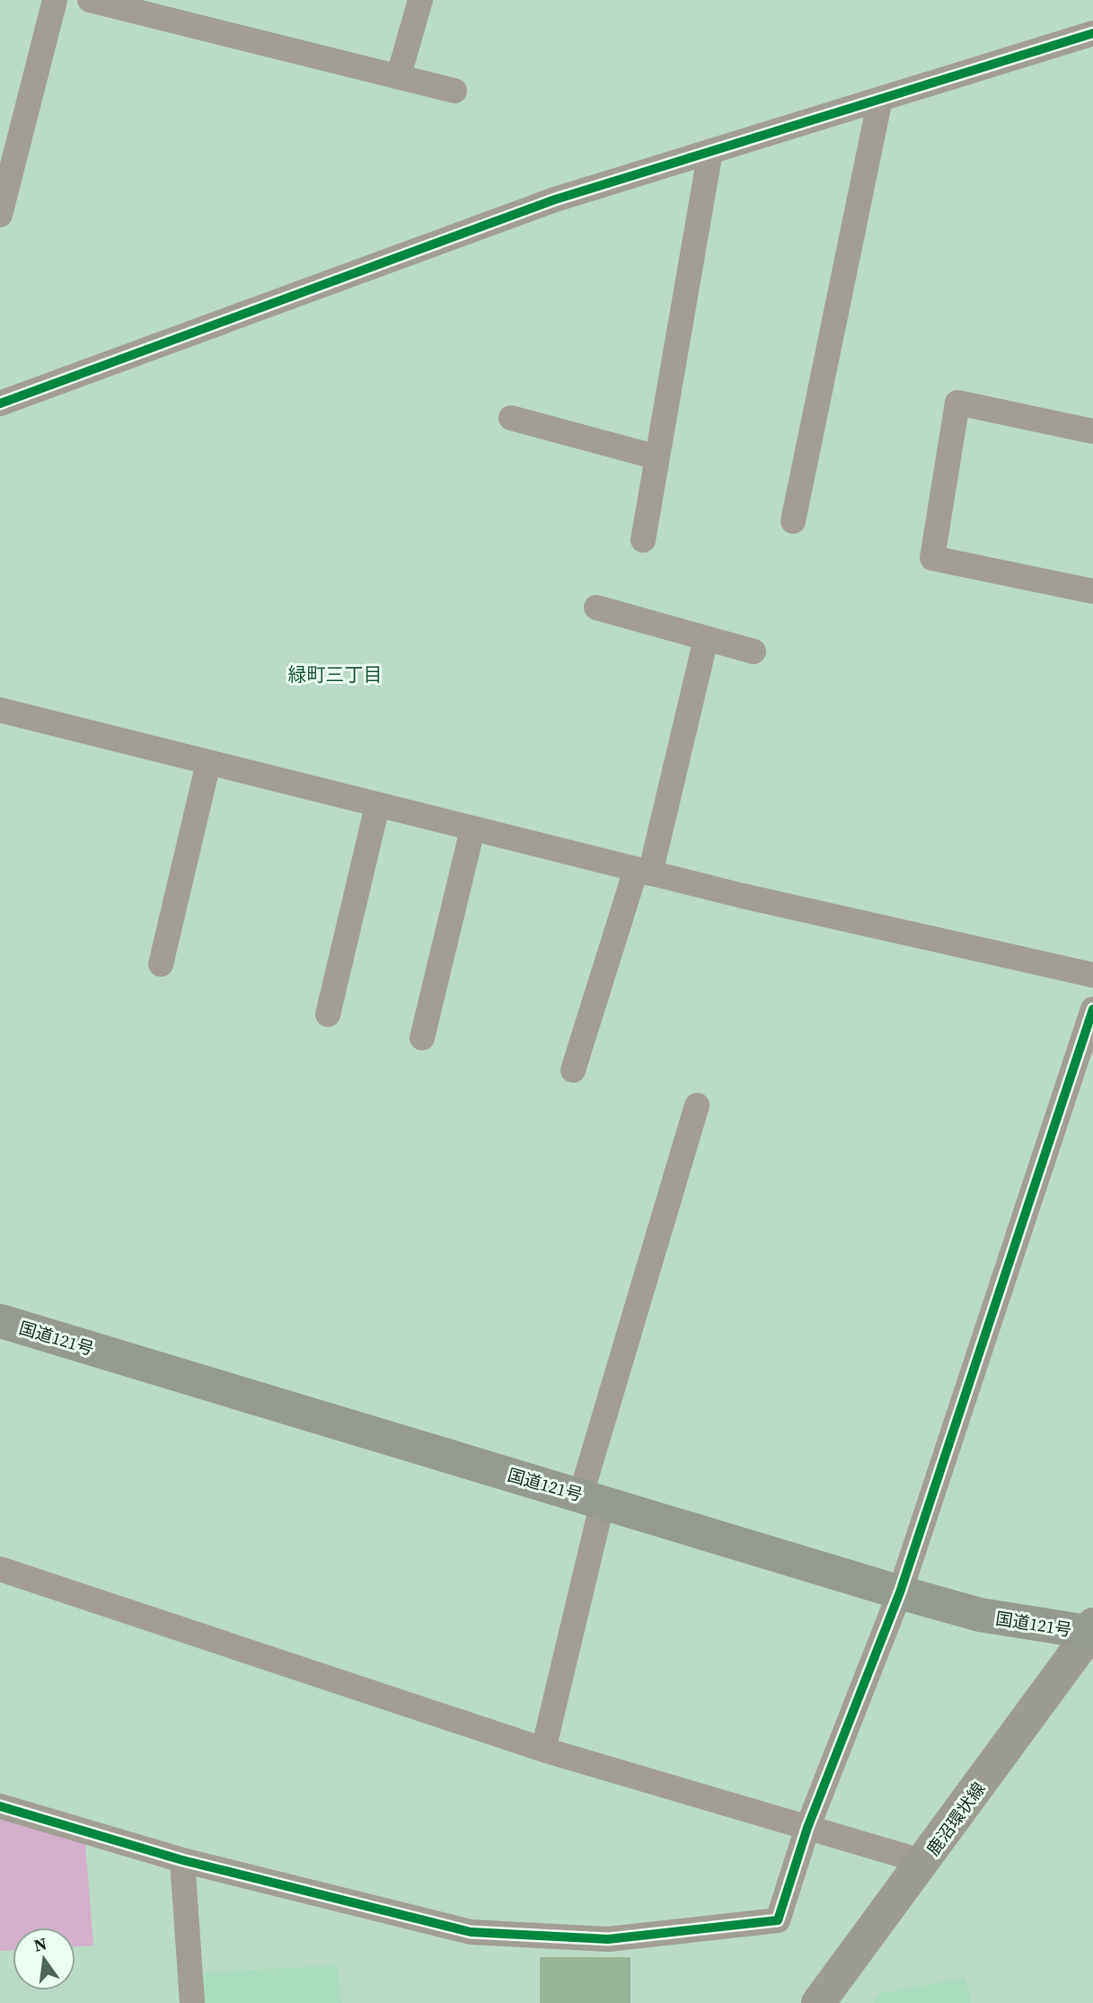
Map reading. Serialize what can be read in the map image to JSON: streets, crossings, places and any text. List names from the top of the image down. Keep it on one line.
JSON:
{"streets":{"highway":["国道121号"],"main road":["鹿沼環状線"]},"crossings":[["国道121号","鹿沼環状線"]],"districts":["緑町三丁目"],"north":"top"}
